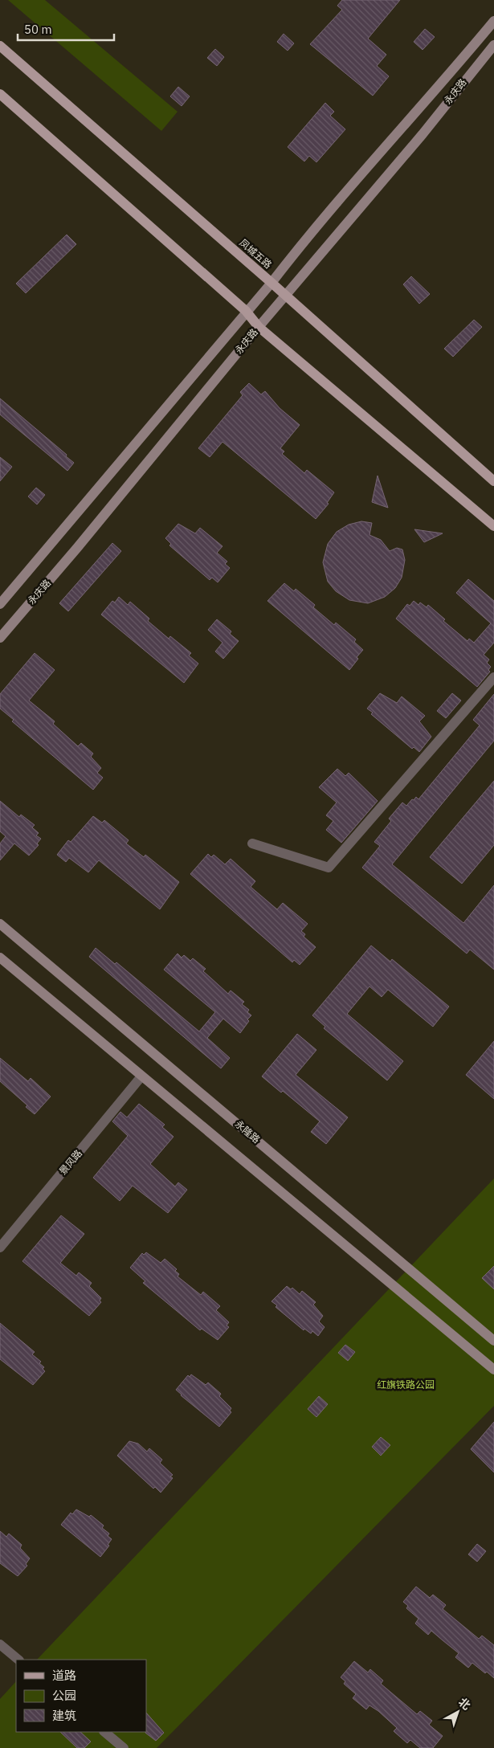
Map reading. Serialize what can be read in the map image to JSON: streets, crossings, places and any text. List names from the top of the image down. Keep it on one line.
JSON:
{"streets":{"main road":["凤城五路"],"street":["永庆路","永隆路","景风路"]},"crossings":[["永庆路","凤城五路"]],"parks":["红旗铁路公园"],"legend":["道路","公园","建筑"],"scale_bar":"50 m","north":"top right"}
